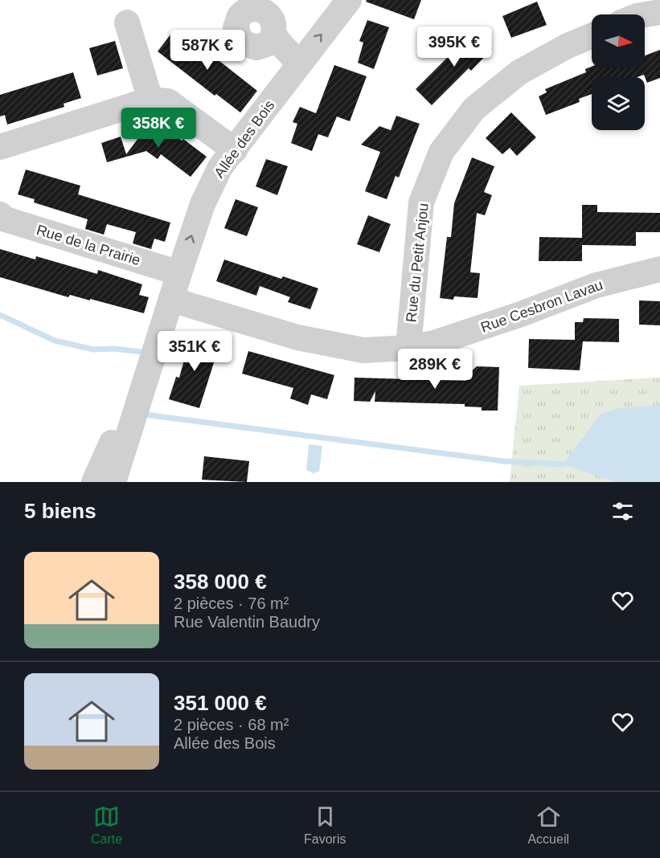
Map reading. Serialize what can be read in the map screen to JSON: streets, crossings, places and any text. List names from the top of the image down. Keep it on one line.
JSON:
{"streets":{"street":["Allée des Bois","Rue de la Prairie","Rue du Petit Anjou","Rue Cesbron Lavau"]},"crossings":[["Allée des Bois","Rue de la Prairie"],["Allée des Bois","Rue Cesbron Lavau"],["Rue du Petit Anjou","Rue Cesbron Lavau"]],"north":"right","page":{"price":["395K €","587K €","358K €","351K €","289K €"],"heading":"5 biens","list":[{"name":"358 000 €","note":"2 pièces · 76 m² · Rue Valentin Baudry"},{"name":"351 000 €","note":"2 pièces · 68 m² · Allée des Bois"}],"tabs":["Carte","Favoris","Accueil"]}}
